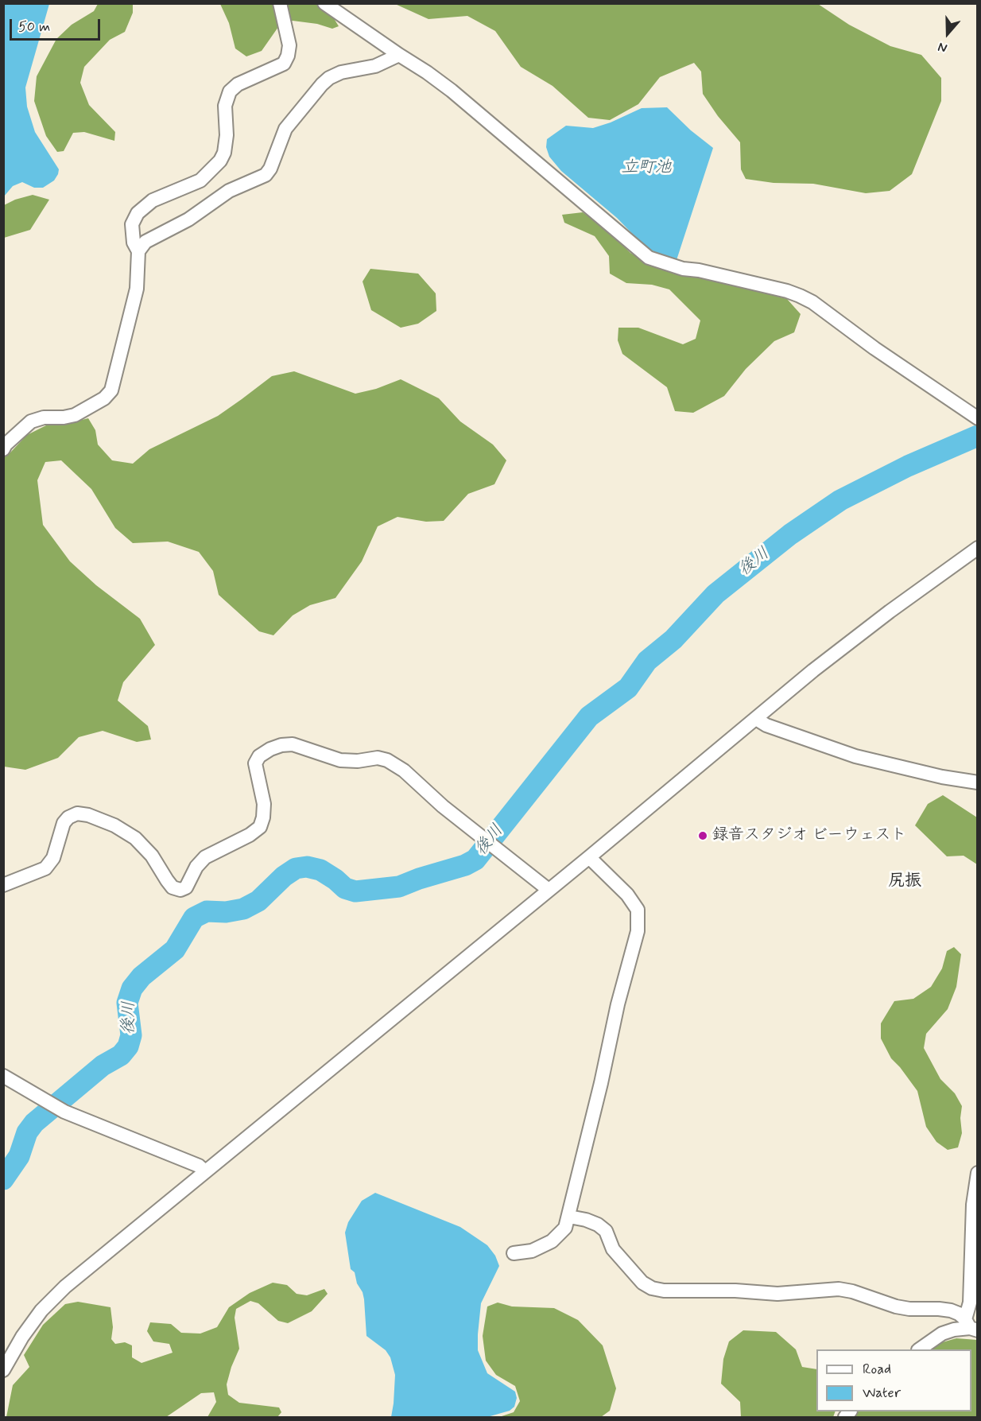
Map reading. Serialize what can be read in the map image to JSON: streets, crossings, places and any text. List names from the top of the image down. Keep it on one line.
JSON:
{"districts":["尻振"],"water":["立町池","後川"],"places":["録音スタジオ ビーウェスト"],"legend":["Road","Water"],"scale_bar":"50 m","north":"bottom"}
